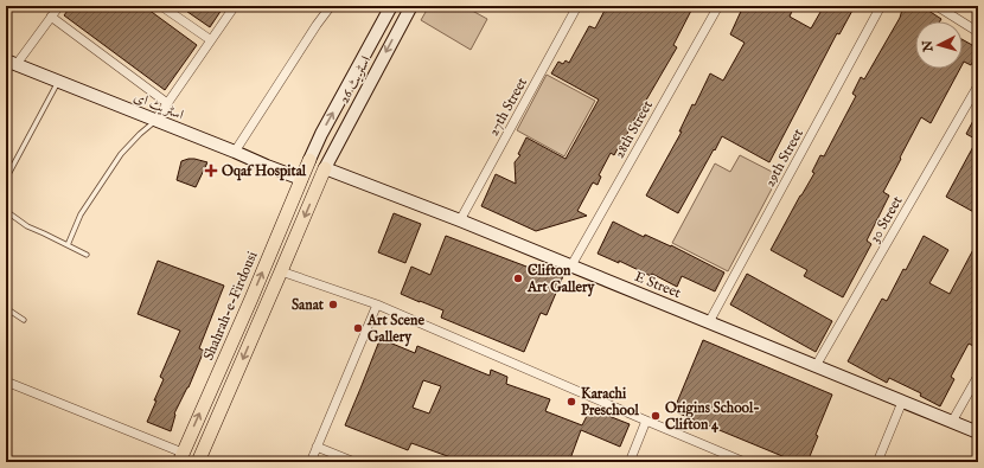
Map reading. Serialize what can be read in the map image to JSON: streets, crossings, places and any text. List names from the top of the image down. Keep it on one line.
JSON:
{"streets":{"main road":["اسٹریٹ 26","اسٹریٹ ای","E Street","Shahrah-e-Firdousi"],"street":["27th Street","28th Street","29th Street","30 Street"]},"crossings":[["اسٹریٹ 26","E Street"],["اسٹریٹ 26","Shahrah-e-Firdousi"],["اسٹریٹ ای","Shahrah-e-Firdousi"],["27th Street","E Street"],["28th Street","E Street"],["29th Street","E Street"],["30 Street","E Street"]],"places":{"health":["Oqaf Hospital"],"other":["Clifton Art Gallery","Sanat","Art Scene Gallery","Karachi Preschool","Origins School- Clifton 4"]},"north":"left"}
